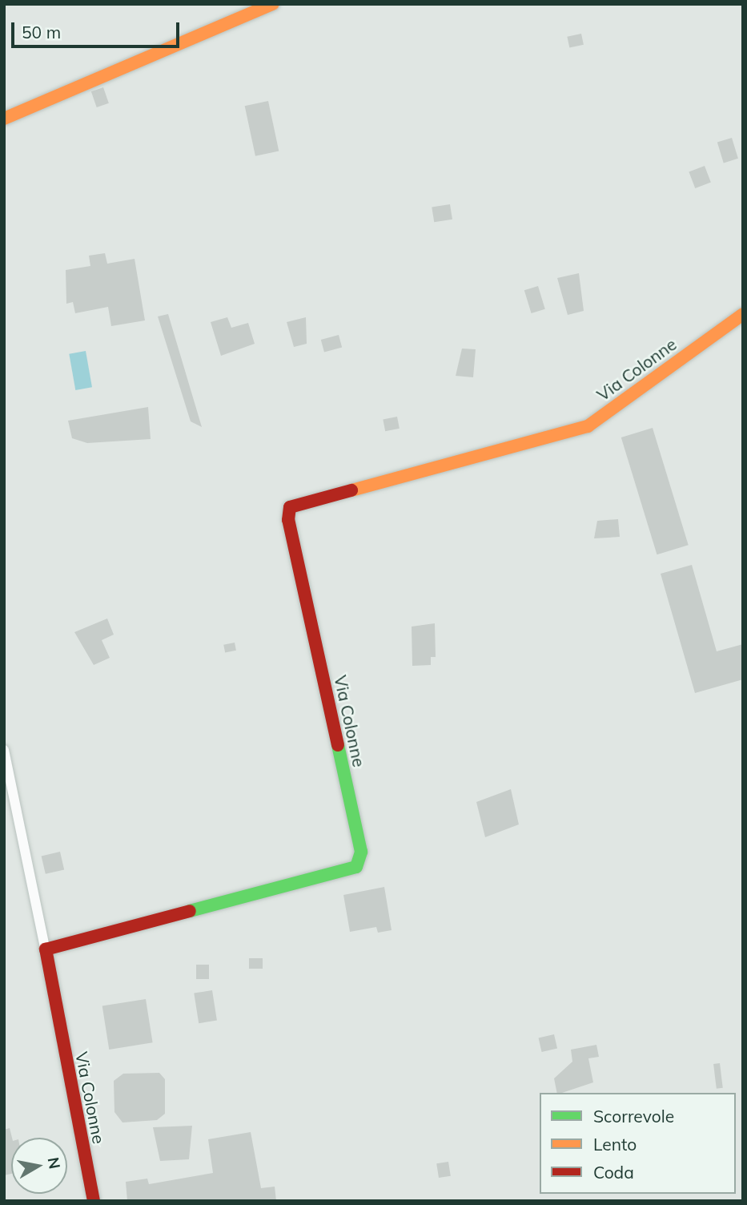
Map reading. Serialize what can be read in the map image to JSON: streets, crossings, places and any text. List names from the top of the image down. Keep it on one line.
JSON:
{"streets":{"street":["Via Colonne"]},"legend":["Scorrevole","Lento","Coda"],"scale_bar":"50 m","north":"right"}
